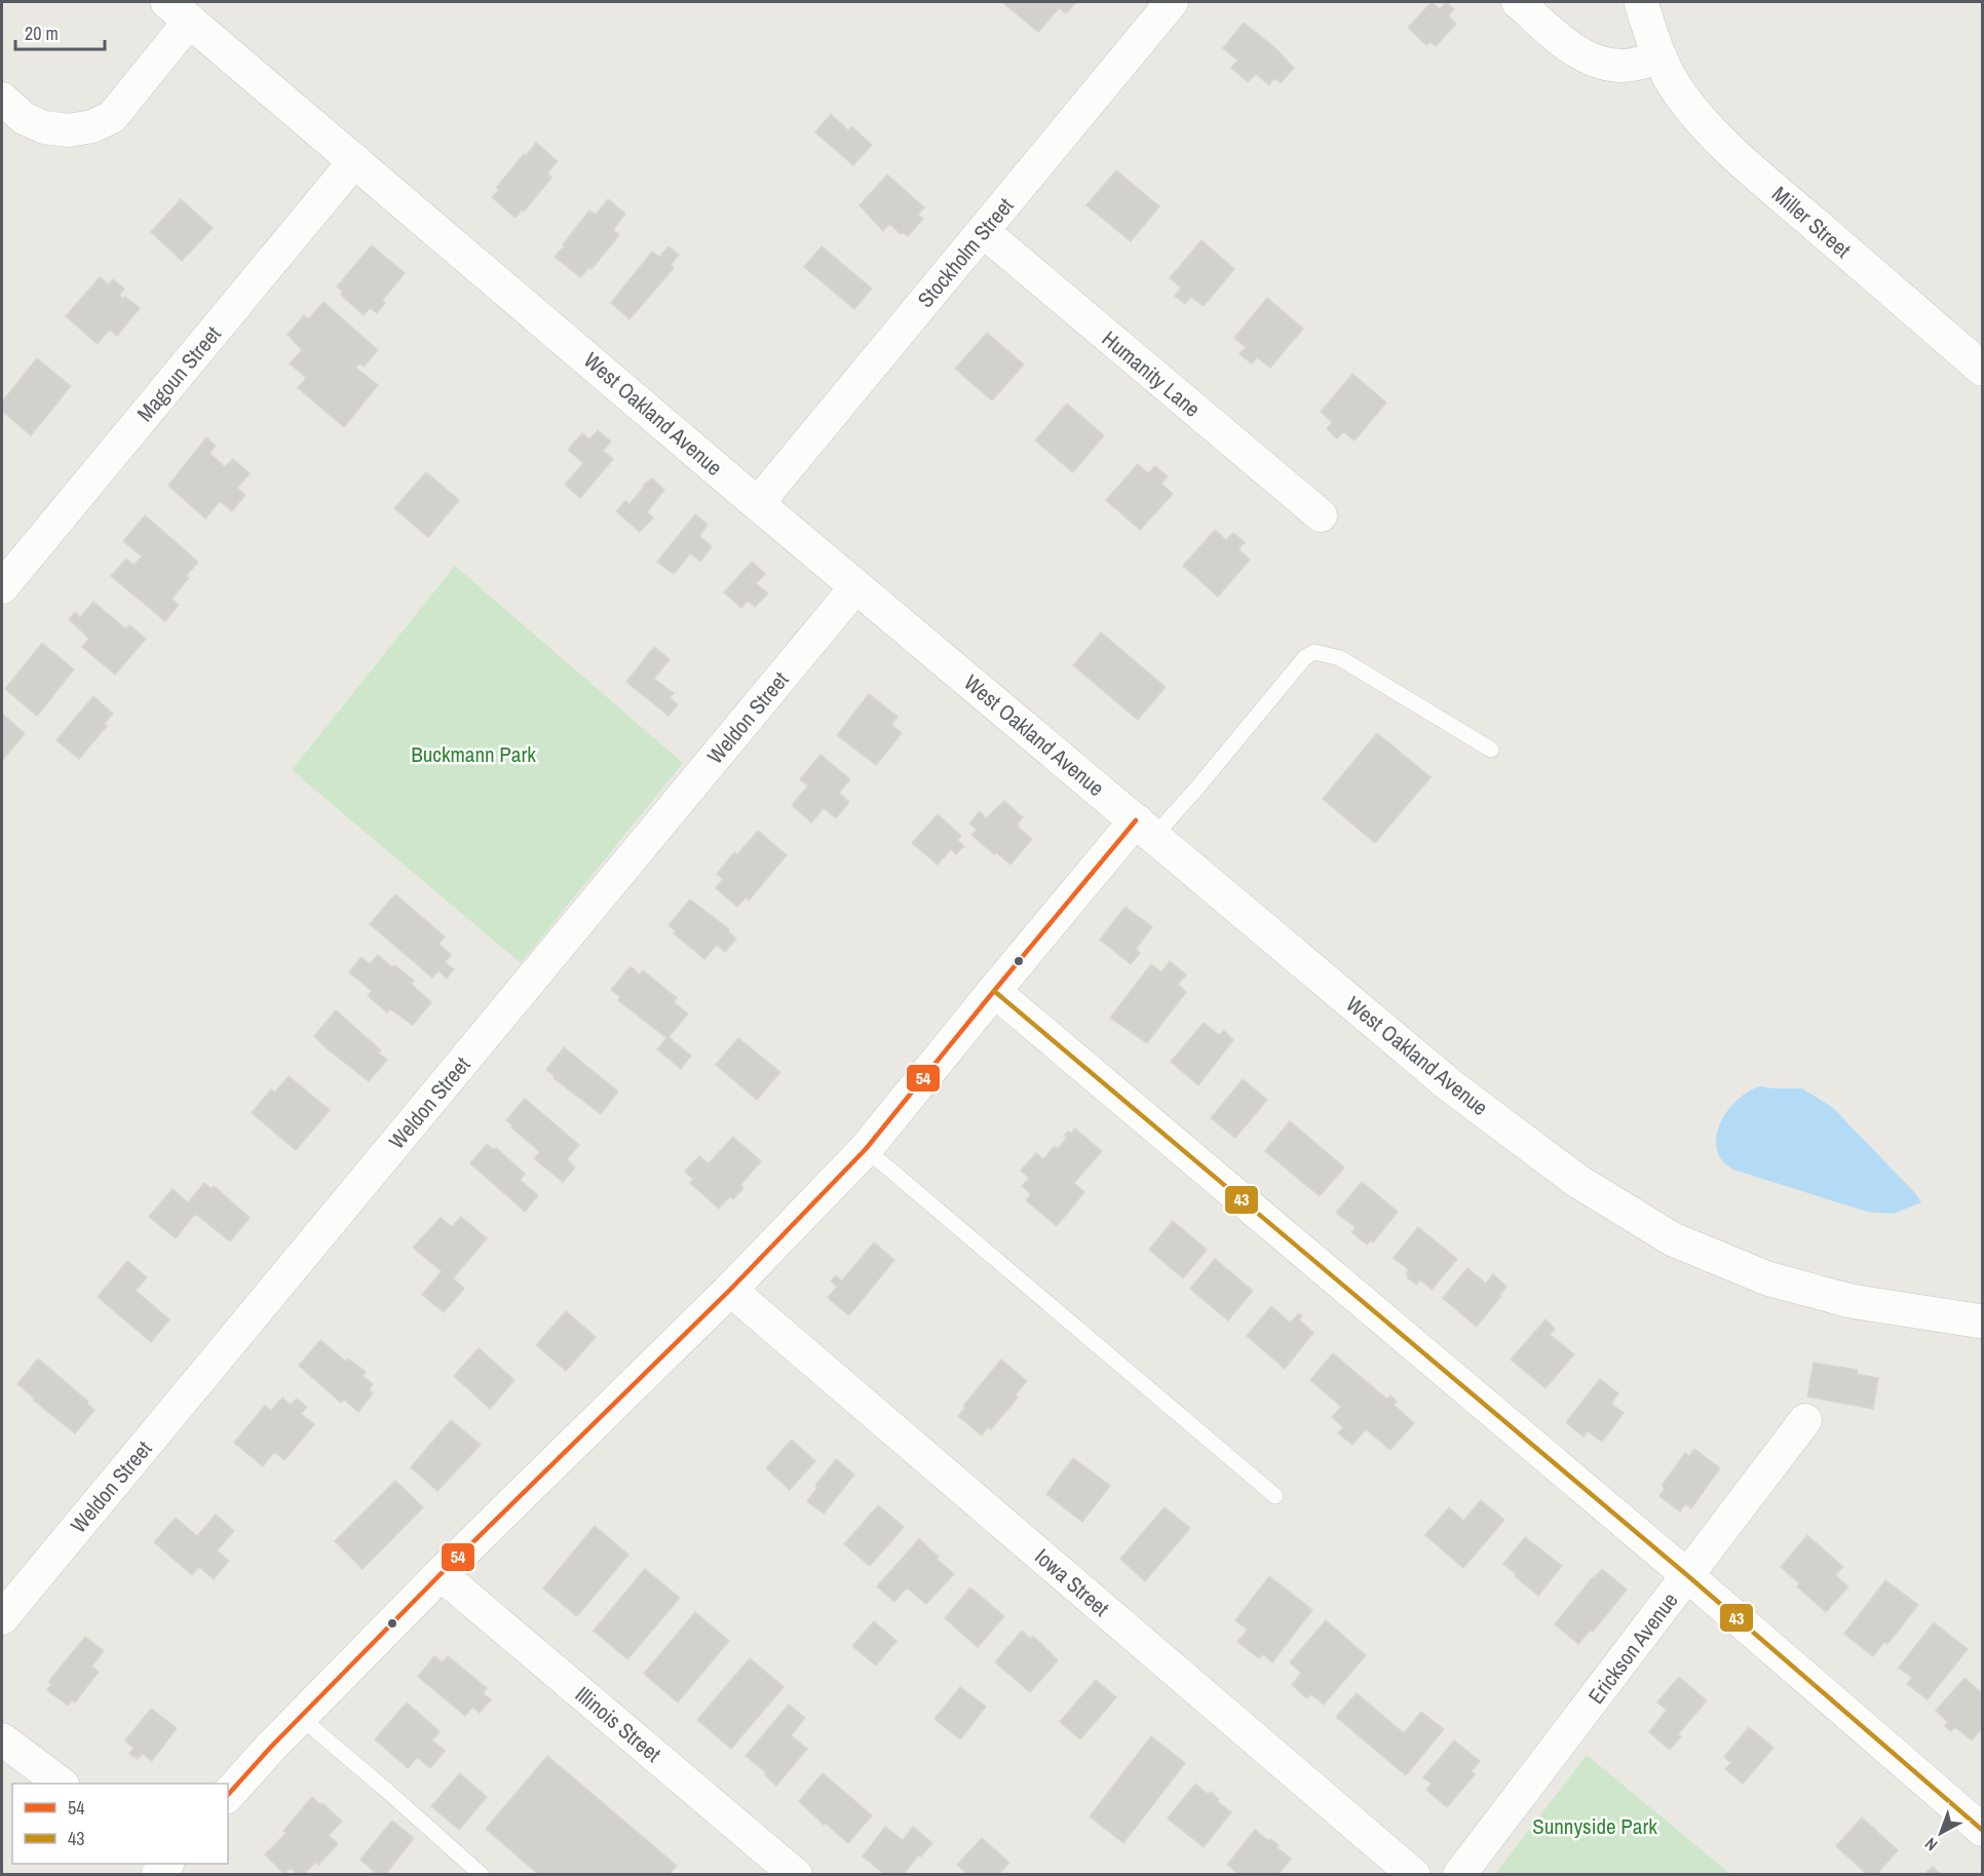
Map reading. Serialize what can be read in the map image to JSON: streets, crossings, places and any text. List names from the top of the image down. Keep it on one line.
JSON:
{"streets":{"main road":["Miller Street","West Oakland Avenue"],"street":["Stockholm Street","Magoun Street","Humanity Lane","Weldon Street","Iowa Street","Erickson Avenue","Illinois Street"]},"crossings":[["Stockholm Street","Humanity Lane"],["Stockholm Street","West Oakland Avenue"],["Magoun Street","West Oakland Avenue"],["West Oakland Avenue","Weldon Street"]],"parks":["Buckmann Park","Sunnyside Park"],"lines":["transit line 54","transit line 43"],"legend":["54","43"],"scale_bar":"20 m","north":"bottom left"}
